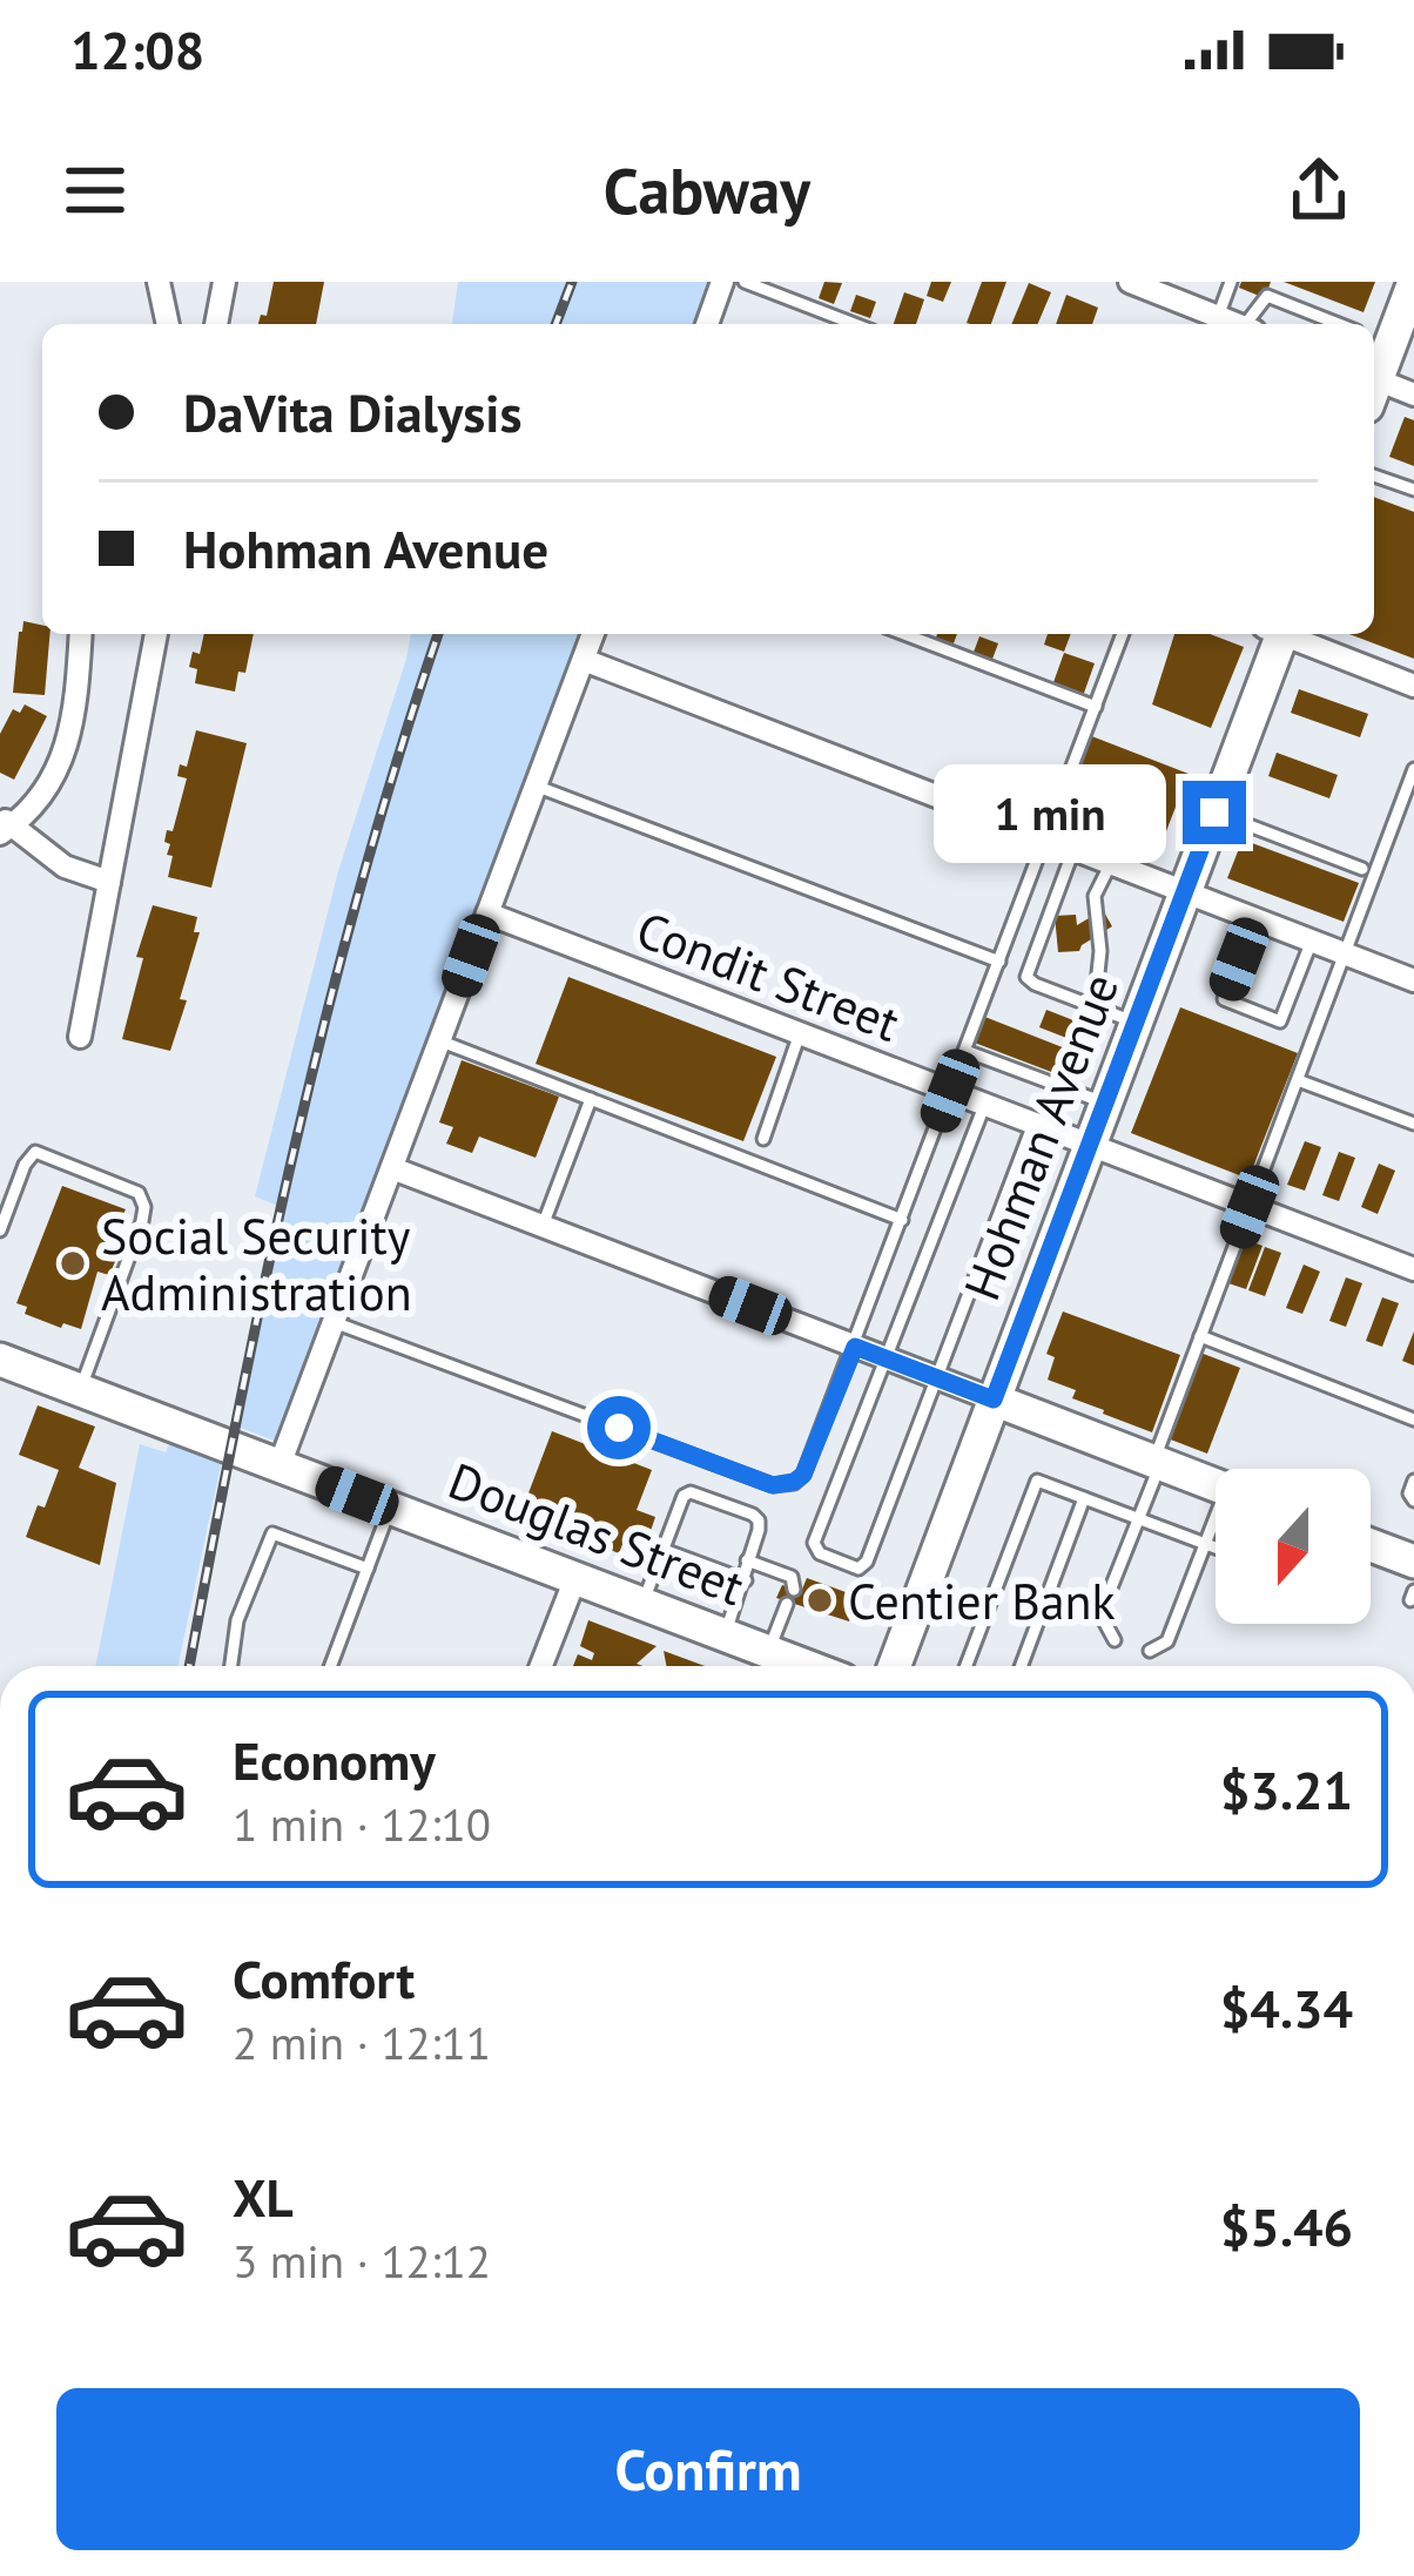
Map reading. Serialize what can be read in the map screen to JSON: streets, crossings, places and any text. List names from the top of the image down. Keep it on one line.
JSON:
{"streets":{"street":["Condit Street","Hohman Avenue","Douglas Street"]},"crossings":[["Condit Street","Hohman Avenue"]],"places":["Social Security Administration","Centier Bank"],"north":"bottom","page":{"status":"12:08","header":"Cabway","banner":["DaVita Dialysis","Hohman Avenue"],"bubble":"1 min","list":[{"name":"Economy","note":"1 min · 12:10","value":"$3.21"},{"name":"Comfort","note":"2 min · 12:11","value":"$4.34"},{"name":"XL","note":"3 min · 12:12","value":"$5.46"}],"buttons":"Confirm"}}
